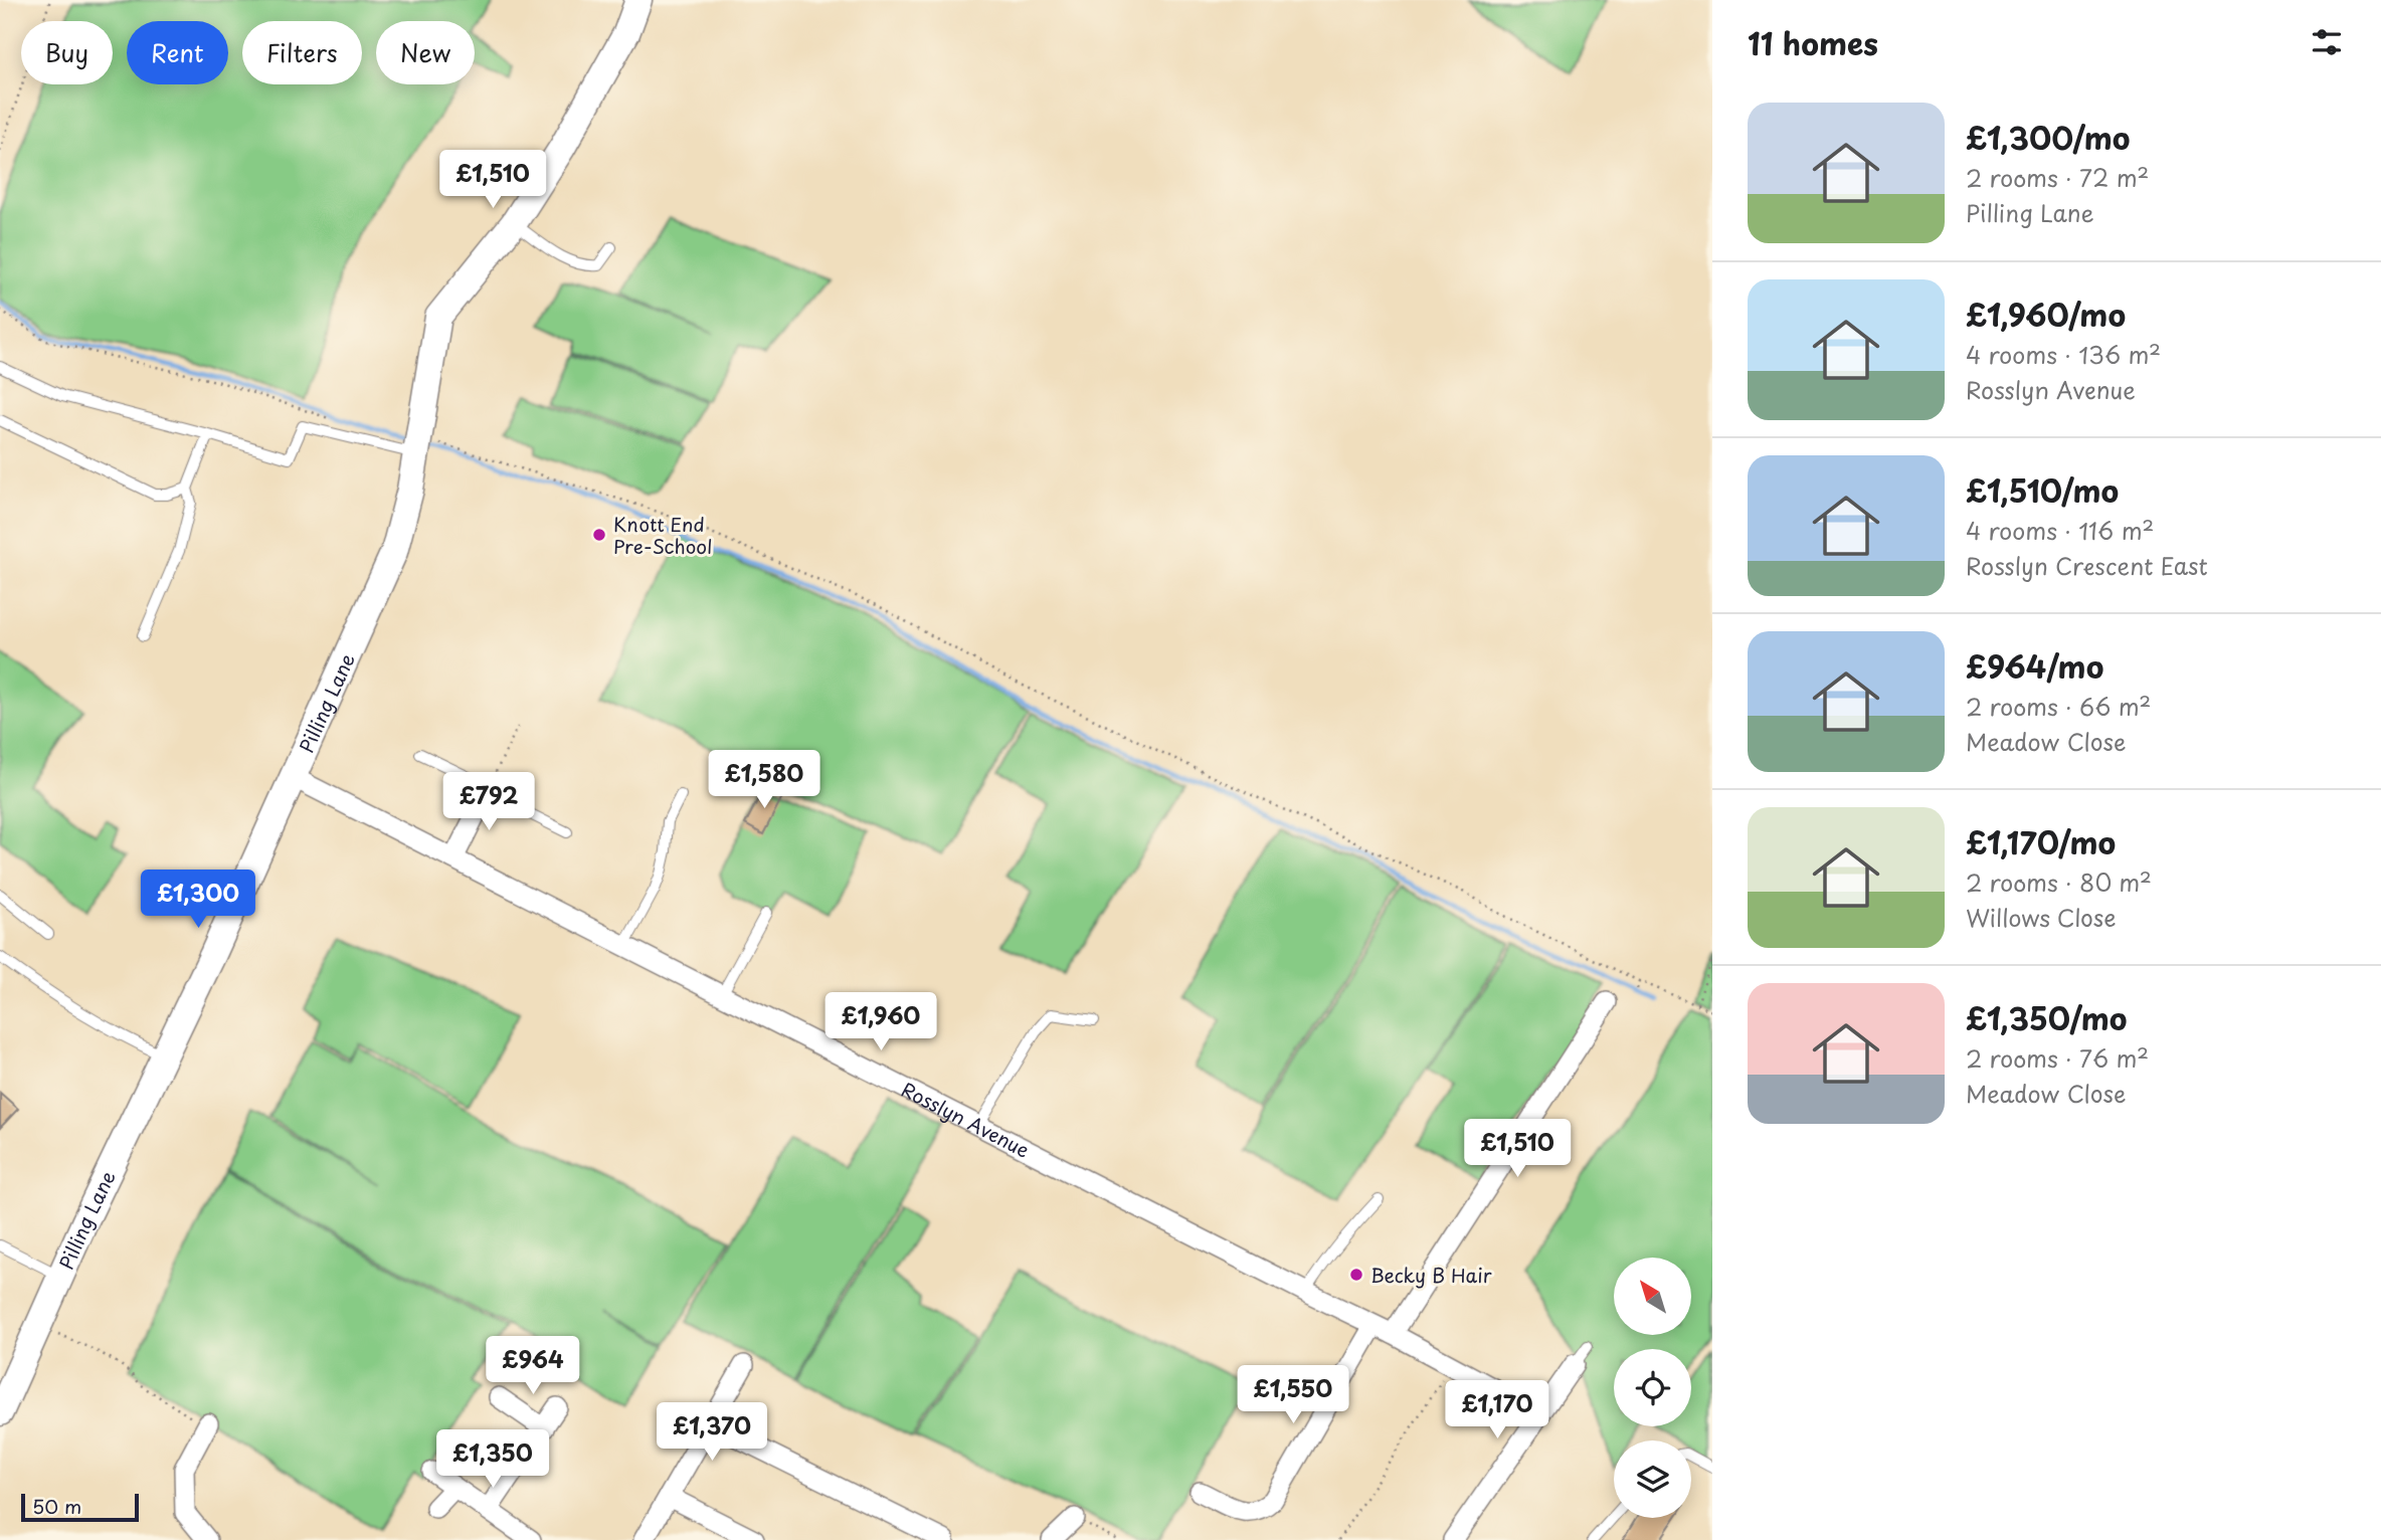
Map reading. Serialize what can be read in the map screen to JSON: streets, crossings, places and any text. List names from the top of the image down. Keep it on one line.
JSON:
{"streets":{"street":["Pilling Lane","Rosslyn Avenue"]},"crossings":[["Pilling Lane","Rosslyn Avenue"]],"places":["Knott End Pre-School","Becky B Hair"],"scale_bar":"50 m","north":"top left","page":{"heading":"11 homes","chip":["Buy","Rent","Filters","New"],"list":[{"name":"£1,300/mo","note":"2 rooms · 72 m² · Pilling Lane"},{"name":"£1,960/mo","note":"4 rooms · 136 m² · Rosslyn Avenue"},{"name":"£1,510/mo","note":"4 rooms · 116 m² · Rosslyn Crescent East"},{"name":"£964/mo","note":"2 rooms · 66 m² · Meadow Close"},{"name":"£1,170/mo","note":"2 rooms · 80 m² · Willows Close"},{"name":"£1,350/mo","note":"2 rooms · 76 m² · Meadow Close"}],"price":["£1,510","£1,580","£792","£1,300","£1,960","£1,510","£964","£1,550","£1,170","£1,370","£1,350"],"scale":"50 m"}}
